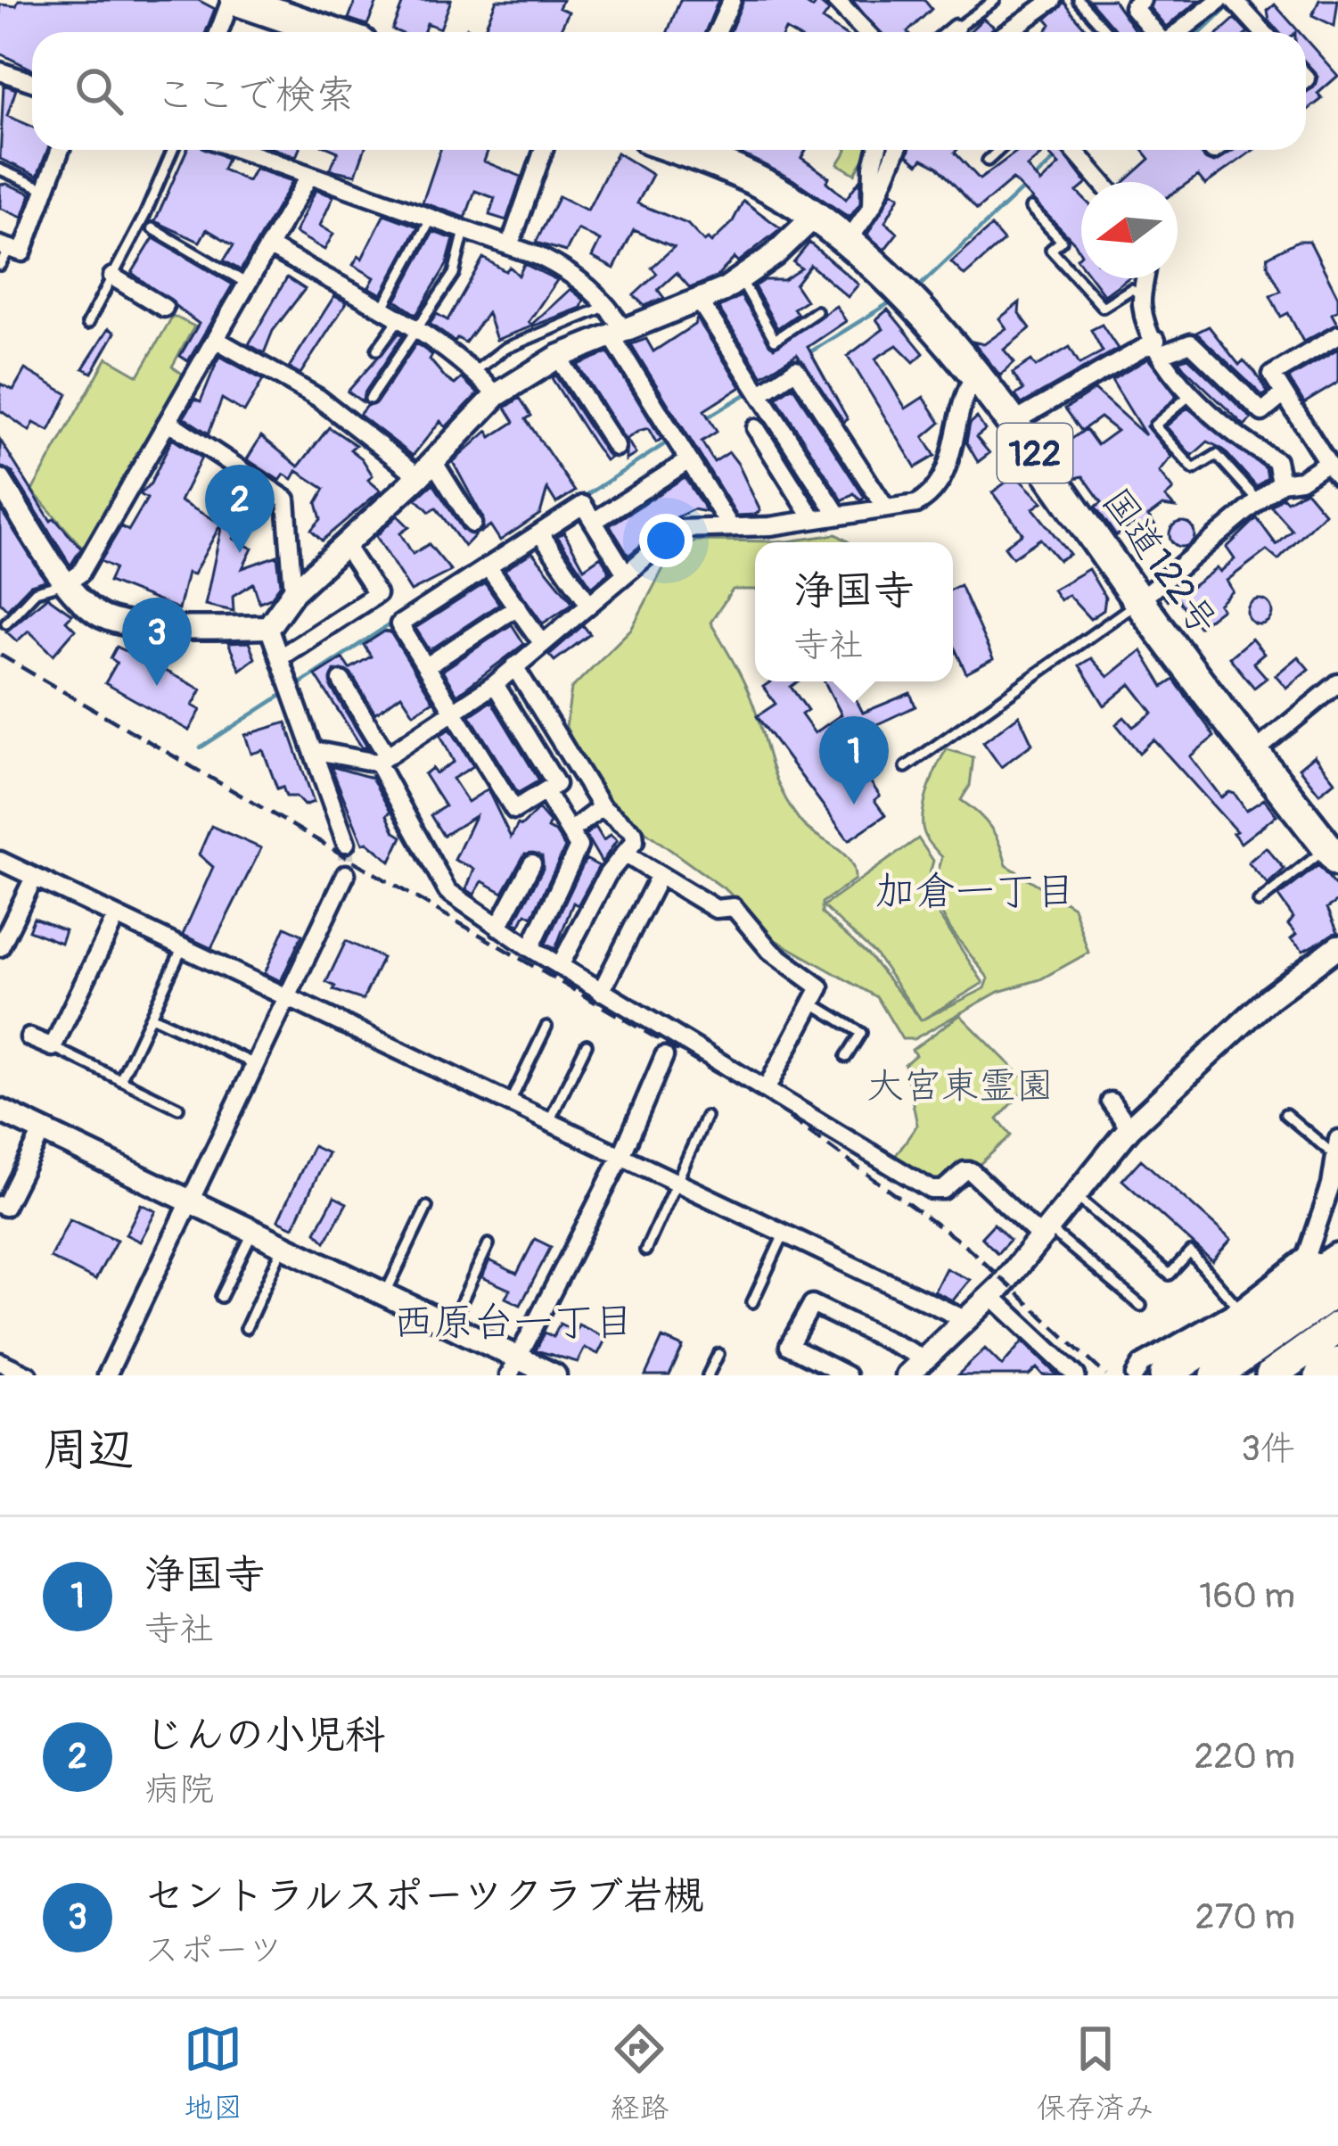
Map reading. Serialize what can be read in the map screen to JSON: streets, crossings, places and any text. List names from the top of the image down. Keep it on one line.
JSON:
{"streets":{"highway":["122","国道122号"]},"districts":["加倉一丁目","西原台一丁目"],"parks":["大宮東霊園"],"north":"left","page":{"search":"ここで検索","pins":["2","3","1"],"popup":["浄国寺","寺社"],"heading":["周辺","3件"],"list":[{"mark":"1","name":"浄国寺","note":"寺社","value":"160 m"},{"mark":"2","name":"じんの小児科","note":"病院","value":"220 m"},{"mark":"3","name":"セントラルスポーツクラブ岩槻","note":"スポーツ","value":"270 m"}],"nav":["地図","経路","保存済み"]}}
